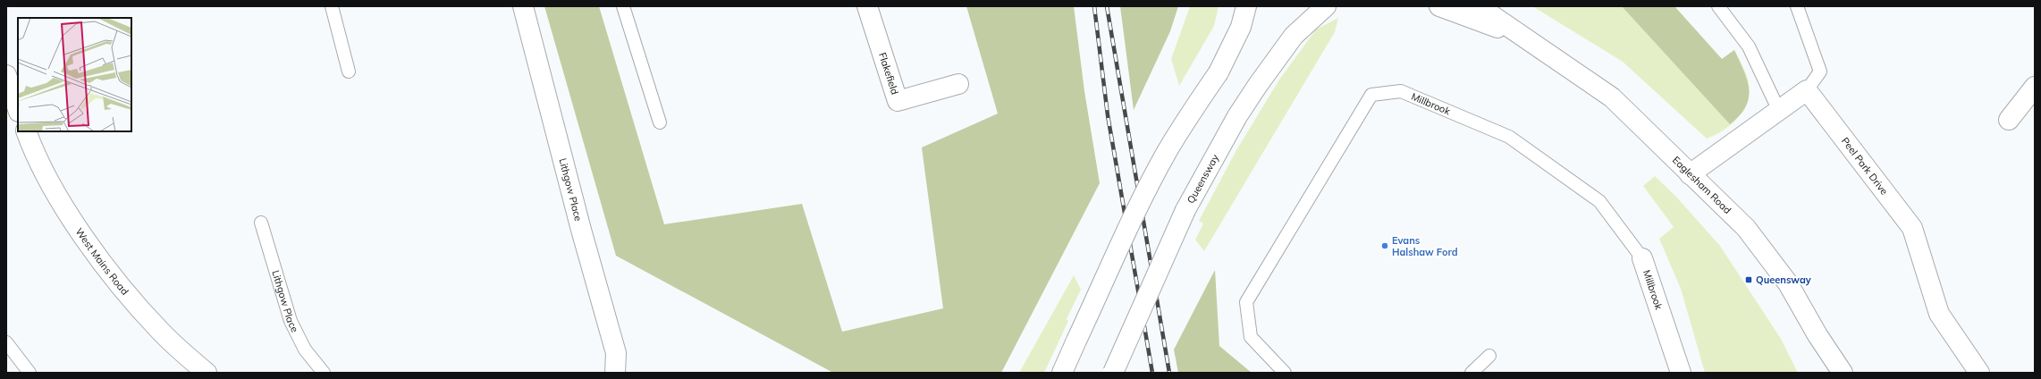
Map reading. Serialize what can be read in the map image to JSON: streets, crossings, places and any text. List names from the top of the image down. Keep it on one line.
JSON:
{"streets":{"main road":["Flakefield","Millbrook","Peel Park Drive","Queensway","Eaglesham Road","Lithgow Place","West Mains Road"]},"places":{"other":["Evans Halshaw Ford"],"transit":["Queensway"]}}
